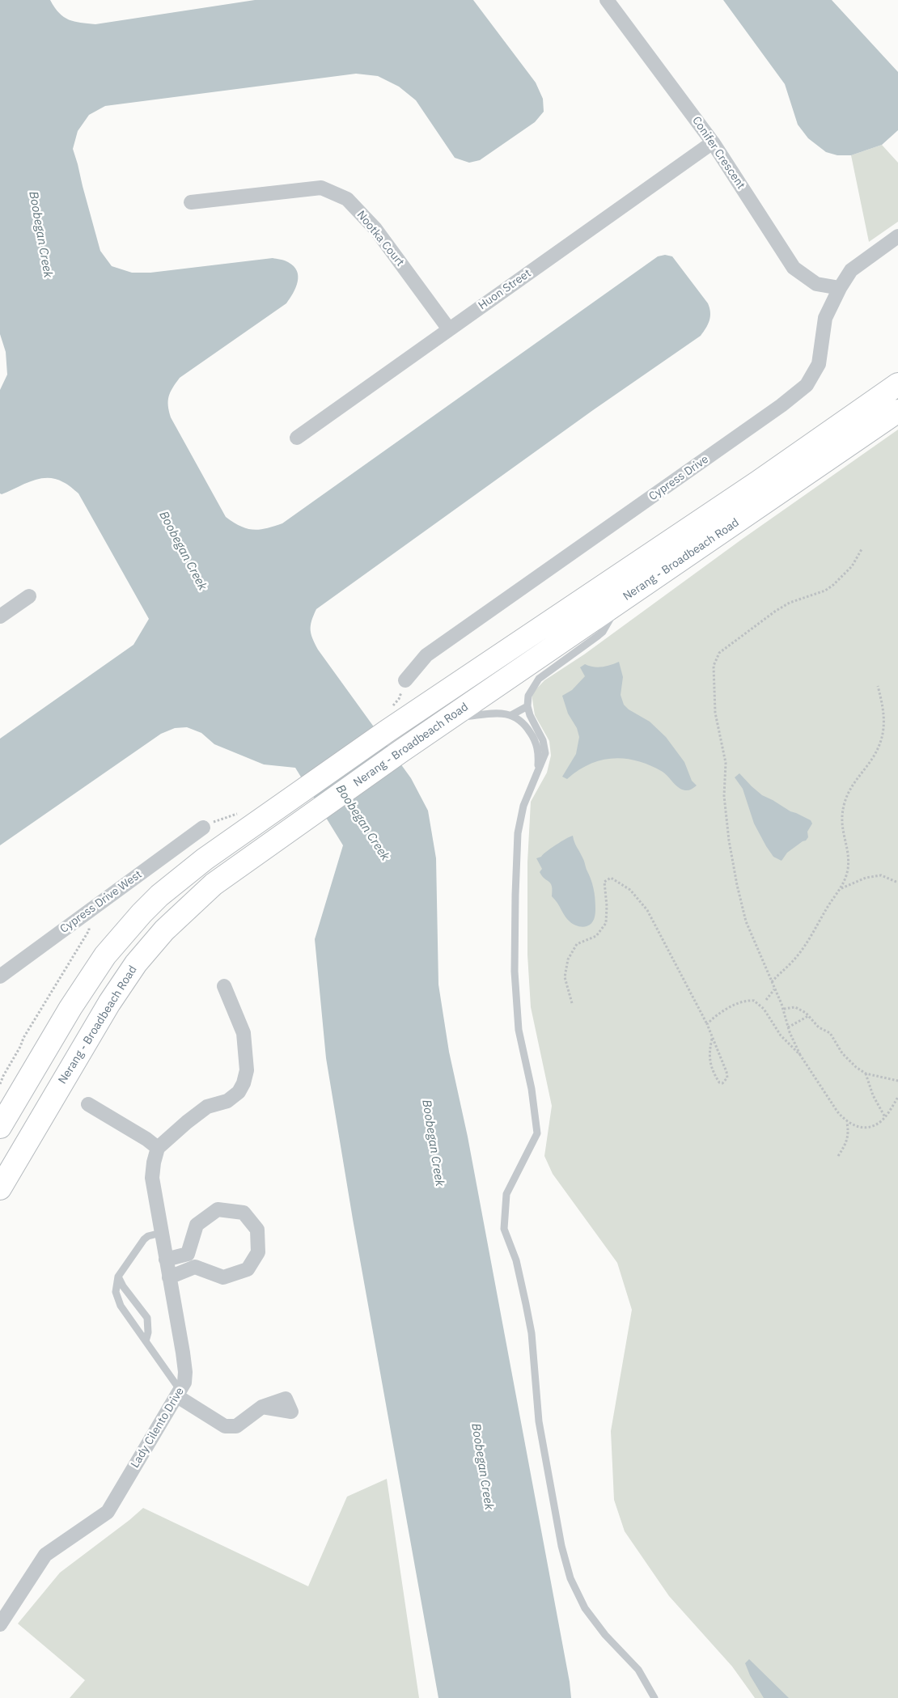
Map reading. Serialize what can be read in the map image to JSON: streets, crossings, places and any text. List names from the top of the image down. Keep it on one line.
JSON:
{"streets":{"main road":["Nerang - Broadbeach Road"],"street":["Conifer Crescent","Nootka Court","Huon Street","Cypress Drive","Cypress Drive West","Lady Cilento Drive"]},"crossings":[["Conifer Crescent","Huon Street"],["Conifer Crescent","Cypress Drive"],["Nootka Court","Huon Street"]],"water":["Boobegan Creek"]}
